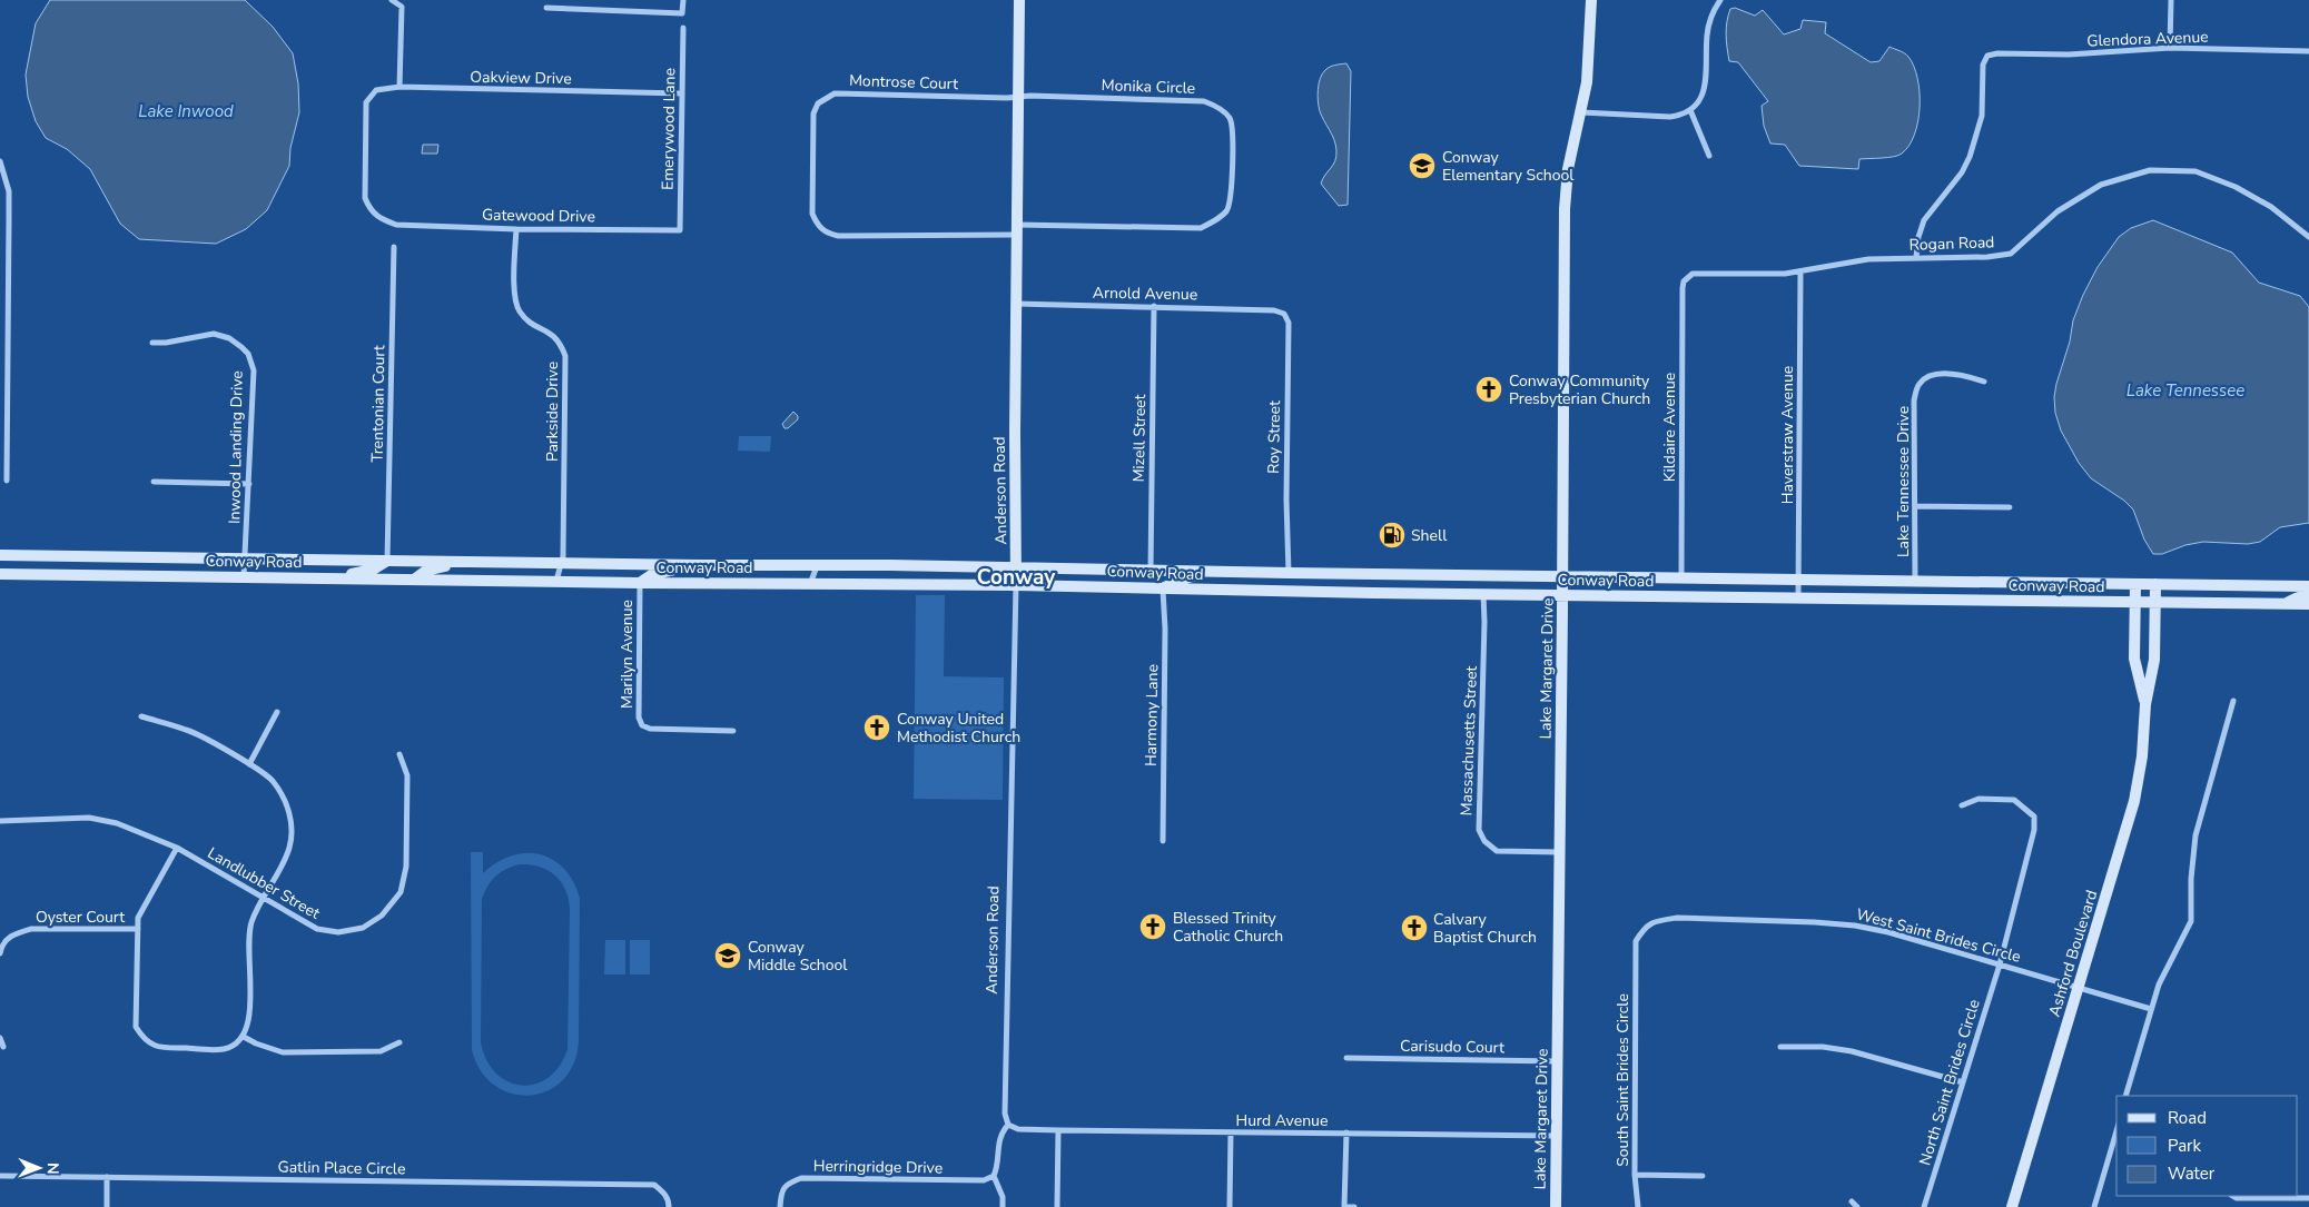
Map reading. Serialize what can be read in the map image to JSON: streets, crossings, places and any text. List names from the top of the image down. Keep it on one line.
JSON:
{"streets":{"main road":["Anderson Road","Conway Road","Lake Margaret Drive","Ashford Boulevard"],"street":["Glendora Avenue","Oakview Drive","Montrose Court","Monika Circle","Emerywood Lane","Gatewood Drive","Rogan Road","Arnold Avenue","Trentonian Court","Parkside Drive","Kildaire Avenue","Haverstraw Avenue","Roy Street","Mizell Street","Inwood Landing Drive","Lake Tennessee Drive","Marilyn Avenue","Harmony Lane","Massachusetts Street","Landlubber Street","Oyster Court","West Saint Brides Circle","Carisudo Court","South Saint Brides Circle","North Saint Brides Circle","Hurd Avenue","Herringridge Drive","Gatlin Place Circle"]},"crossings":[["Glendora Avenue","Rogan Road"],["Oakview Drive","Emerywood Lane"],["Oakview Drive","Gatewood Drive"],["Montrose Court","Monika Circle"],["Montrose Court","Anderson Road"],["Monika Circle","Anderson Road"],["Emerywood Lane","Gatewood Drive"],["Gatewood Drive","Parkside Drive"],["Rogan Road","Kildaire Avenue"],["Rogan Road","Haverstraw Avenue"],["Arnold Avenue","Roy Street"],["Arnold Avenue","Mizell Street"],["Arnold Avenue","Anderson Road"],["Trentonian Court","Conway Road"],["Parkside Drive","Conway Road"],["Kildaire Avenue","Conway Road"],["Haverstraw Avenue","Conway Road"],["Roy Street","Conway Road"],["Mizell Street","Conway Road"],["Inwood Landing Drive","Conway Road"],["Lake Tennessee Drive","Conway Road"],["Anderson Road","Conway Road"],["Anderson Road","Hurd Avenue"],["Anderson Road","Herringridge Drive"],["Conway Road","Marilyn Avenue"],["Conway Road","Lake Margaret Drive"],["Conway Road","Harmony Lane"],["Conway Road","Massachusetts Street"],["Conway Road","Ashford Boulevard"],["Lake Margaret Drive","Massachusetts Street"],["Lake Margaret Drive","Carisudo Court"],["Lake Margaret Drive","Hurd Avenue"],["West Saint Brides Circle","Ashford Boulevard"],["West Saint Brides Circle","South Saint Brides Circle"],["West Saint Brides Circle","North Saint Brides Circle"]],"districts":["Conway"],"water":["Lake Inwood","Lake Tennessee"],"places":{"school or university":["Conway Elementary School","Conway Middle School"],"church":["Conway Community Presbyterian Church","Conway United Methodist Church","Blessed Trinity Catholic Church","Calvary Baptist Church"],"fuel station":["Shell"]},"legend":["Road","Park","Water"],"north":"right"}
